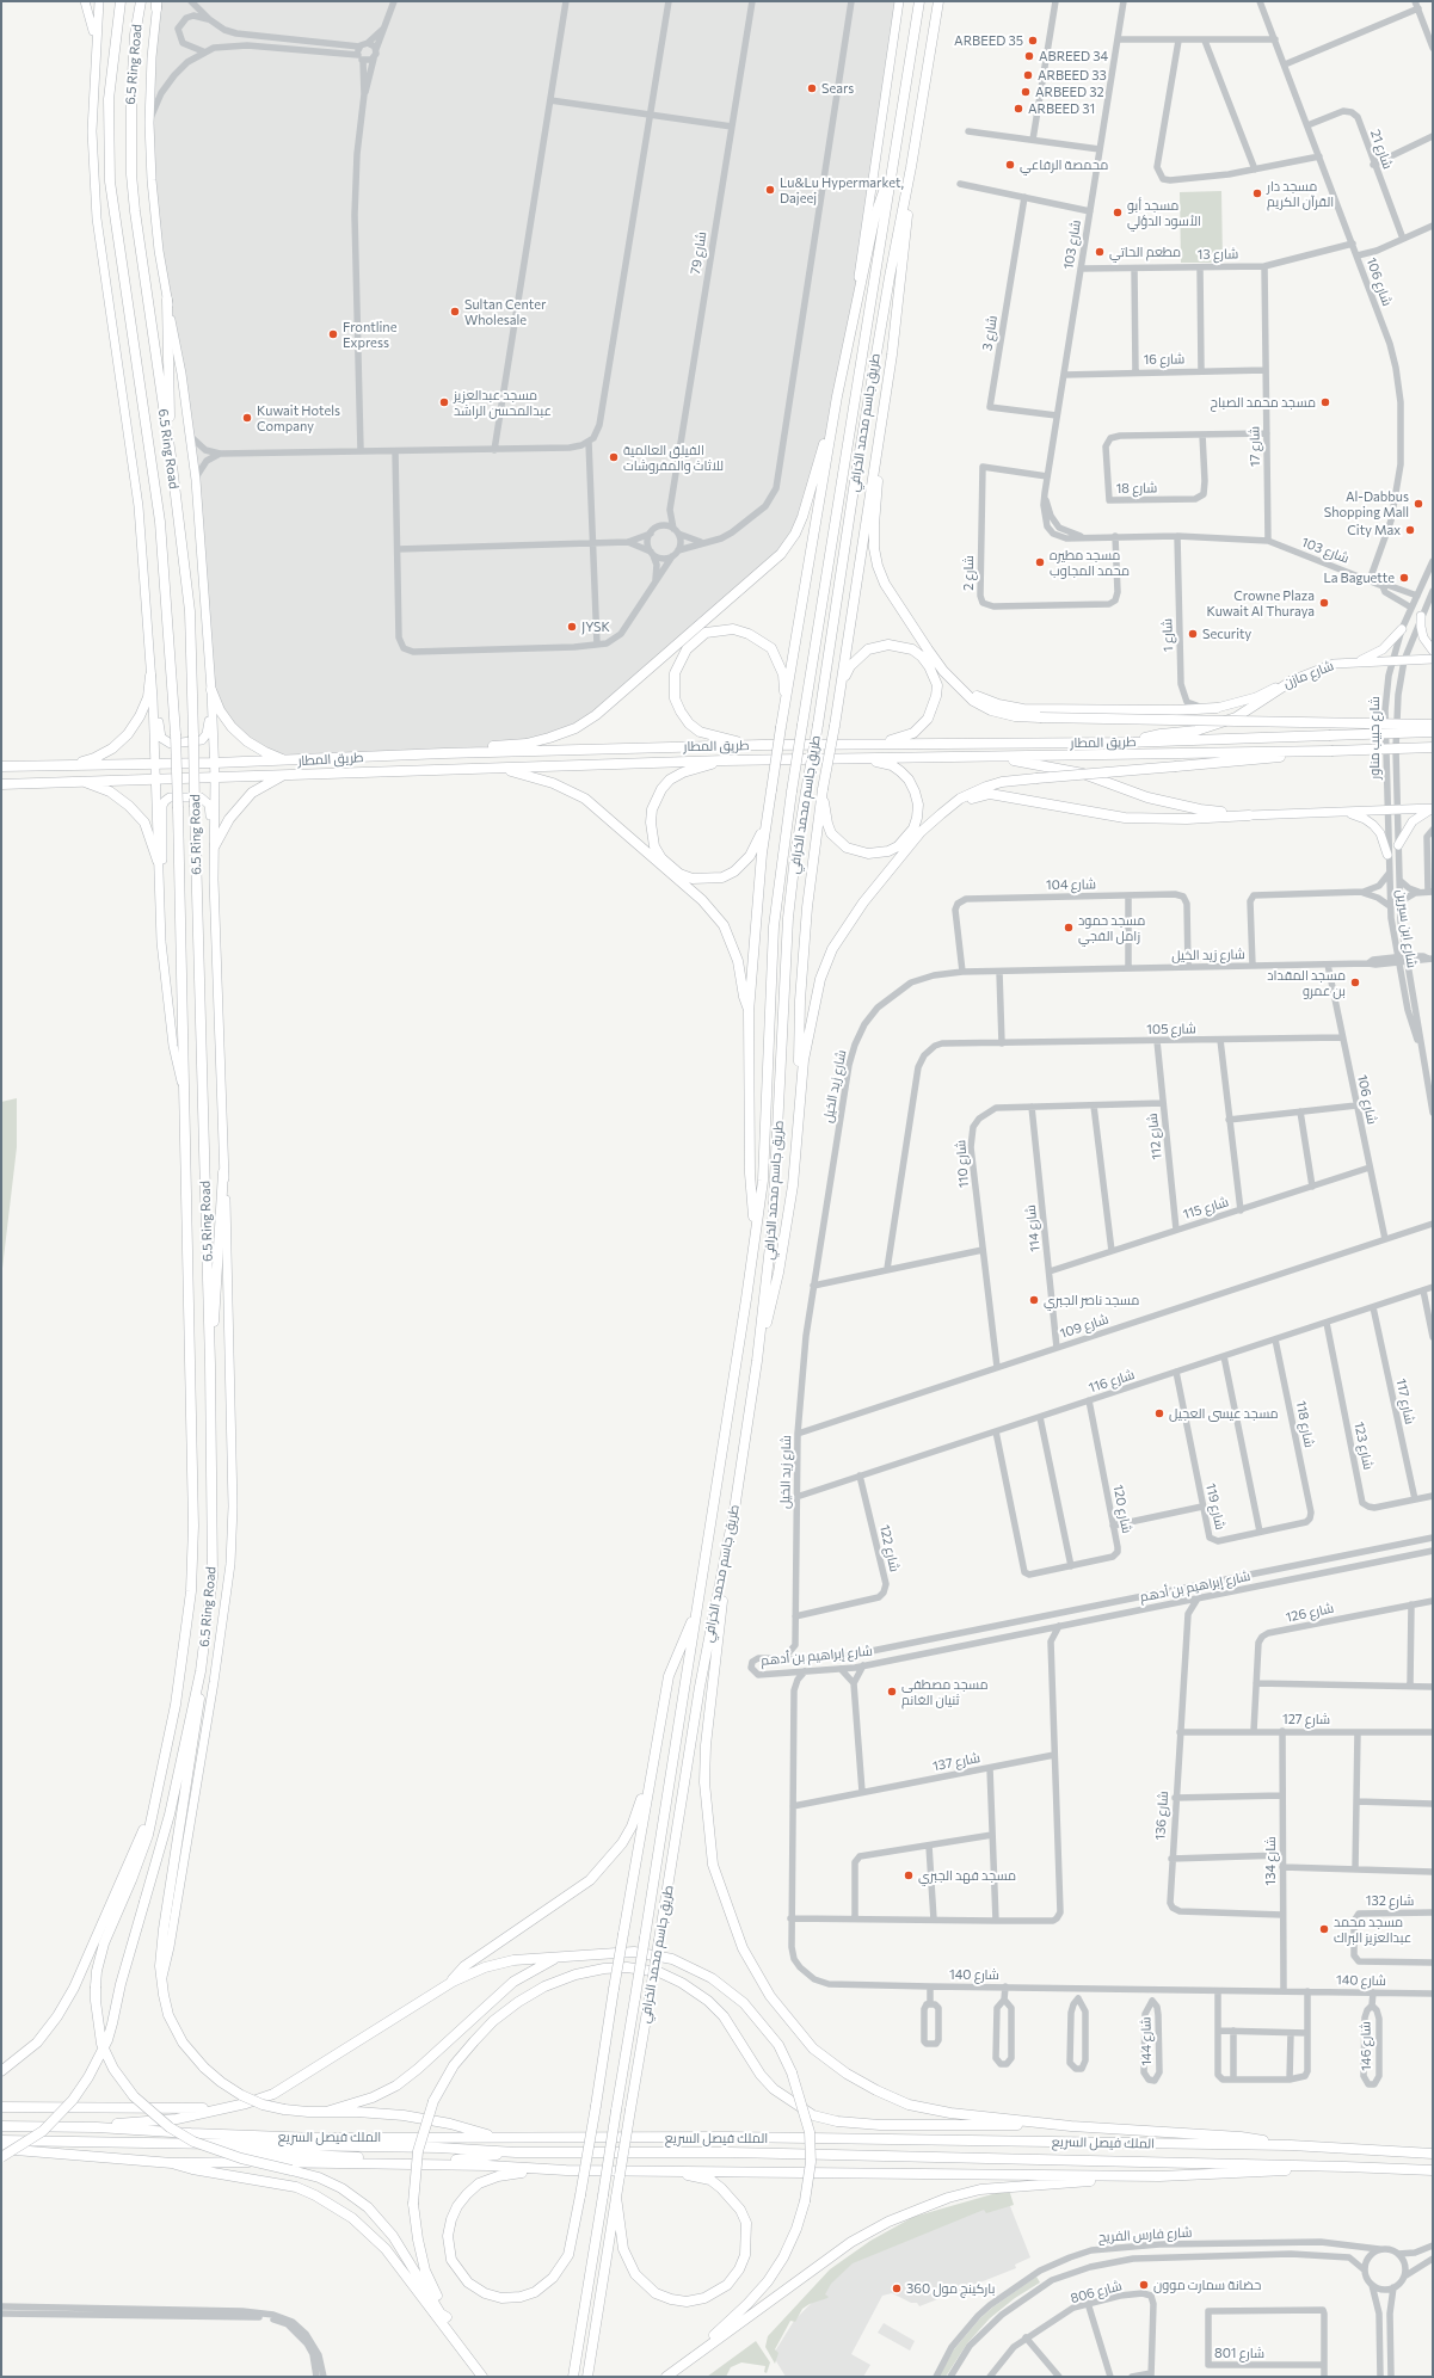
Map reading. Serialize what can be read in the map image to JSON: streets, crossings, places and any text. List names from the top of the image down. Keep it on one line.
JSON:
{"streets":{"highway":["6.5 Ring Road","طريق جاسم محمد الخرافي","طريق المطار","الملك فيصل السريع"],"main road":["شارع مازن"],"street":["شارع 21","شارع 103","شارع 79","شارع 13","شارع 106","شارع 3","شارع 16","شارع 17","شارع 18","شارع 2","شارع 1","شارع حبيب مناور","شارع 104","شارع ابن سيرين","شارع زيد الخيل","شارع 105","شارع 112","شارع 110","شارع 115","شارع 114","شارع 109","شارع 116","شارع 117","شارع 118","شارع 123","شارع 119","شارع 120","شارع 122","شارع إبراهيم بن أدهم","شارع 126","شارع 127","شارع 137","شارع 136","شارع 134","شارع 132","شارع 140","شارع 144","شارع 146","شارع فارس الفريح","شارع 806","شارع 801"]},"crossings":[["شارع 21","شارع 106"],["شارع 103","شارع 13"],["شارع 103","شارع 106"],["شارع 103","شارع 3"],["شارع 103","شارع 16"],["شارع 103","شارع 17"],["شارع 103","شارع 2"],["شارع 103","شارع 1"],["شارع 103","شارع حبيب مناور"],["شارع 13","شارع 106"],["شارع 13","شارع 17"],["شارع 106","شارع زيد الخيل"],["شارع 106","شارع 105"],["شارع 106","شارع 115"],["شارع 106","شارع 109"],["شارع 16","شارع 17"],["شارع 17","شارع 18"],["شارع 1","شارع مازن"],["شارع مازن","شارع حبيب مناور"],["شارع حبيب مناور","شارع ابن سيرين"],["شارع 104","شارع زيد الخيل"],["شارع ابن سيرين","شارع زيد الخيل"],["شارع زيد الخيل","شارع 109"],["شارع زيد الخيل","شارع 116"],["شارع زيد الخيل","شارع 122"],["شارع 105","شارع 112"],["شارع 112","شارع 110"],["شارع 112","شارع 115"],["شارع 110","شارع 114"],["شارع 110","شارع 109"],["شارع 115","شارع 114"],["شارع 114","شارع 109"],["شارع 116","شارع 117"],["شارع 116","شارع 118"],["شارع 116","شارع 123"],["شارع 116","شارع 119"],["شارع 116","شارع 120"],["شارع 116","شارع 122"],["شارع 117","شارع 123"],["شارع 118","شارع 119"],["شارع إبراهيم بن أدهم","شارع 140"],["شارع 126","شارع 127"],["شارع 127","شارع 136"],["شارع 127","شارع 134"],["شارع 137","شارع 140"],["شارع 136","شارع 134"],["شارع 134","شارع 140"],["شارع 140","شارع 144"],["شارع 140","شارع 146"]],"places":["ARBEED 35","ABREED 34","ARBEED 33","Sears","ARBEED 32","ARBEED 31","محمصة الرفاعي","Lu&Lu Hypermarket, Dajeej","مسجد دار القرآن الكريم","مسجد أبو الأسود الدؤلي","مطعم الحاتي","Sultan Center Wholesale","Frontline Express","مسجد عبدالعزيز عبدالمحسن الراشد","مسجد محمد الصباح","Kuwait Hotels Company","الفيلق العالمية للاثاث والمفروشات","Al-Dabbus Shopping Mall","City Max","مسجد مطيره محمد المجاوب","La Baguette","Crowne Plaza Kuwait Al Thuraya","JYSK","Security","مسجد حمود زامل الفجي","مسجد المقداد بن عمرو","مسجد ناصر الجبري","مسجد عيسى العجيل","مسجد مصطفى ثنيان الغانم","مسجد فهد الجبري","مسجد محمد عبدالعزيز البراك","حضانة سمارت موون","باركينج مول 360"]}
